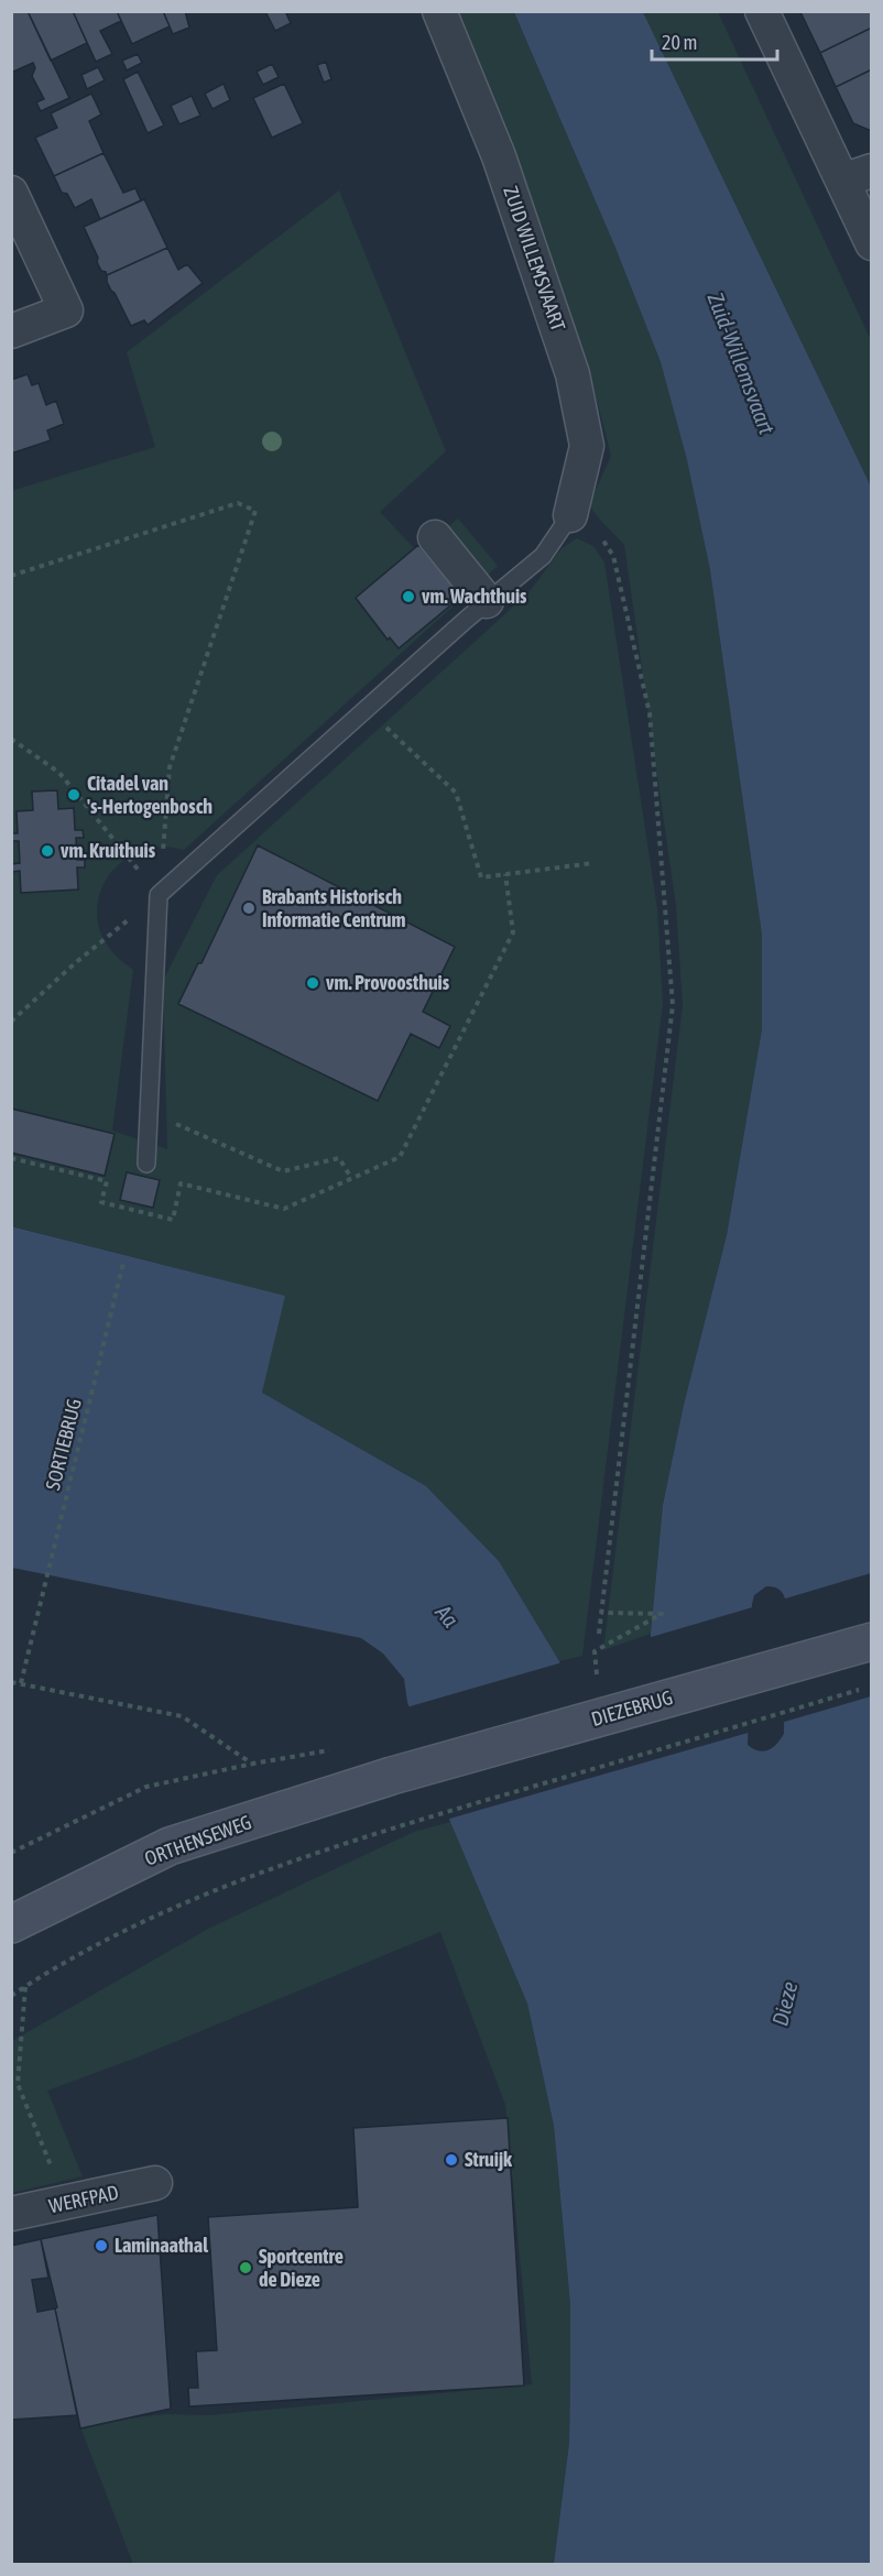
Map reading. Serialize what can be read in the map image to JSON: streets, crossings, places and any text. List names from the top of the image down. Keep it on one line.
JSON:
{"streets":{"street":["ZUID WILLEMSVAART","DIEZEBRUG","ORTHENSEWEG","WERFPAD"],"path":["SORTIEBRUG"]},"crossings":[["DIEZEBRUG","ORTHENSEWEG"]],"water":["Zuid-Willemsvaart","Aa","Dieze"],"places":["vm. Wachthuis","Citadel van 's-Hertogenbosch","vm. Kruithuis","Brabants Historisch Informatie Centrum","vm. Provoosthuis","Struijk","Laminaathal","Sportcentre de Dieze"],"scale_bar":"20 m"}
